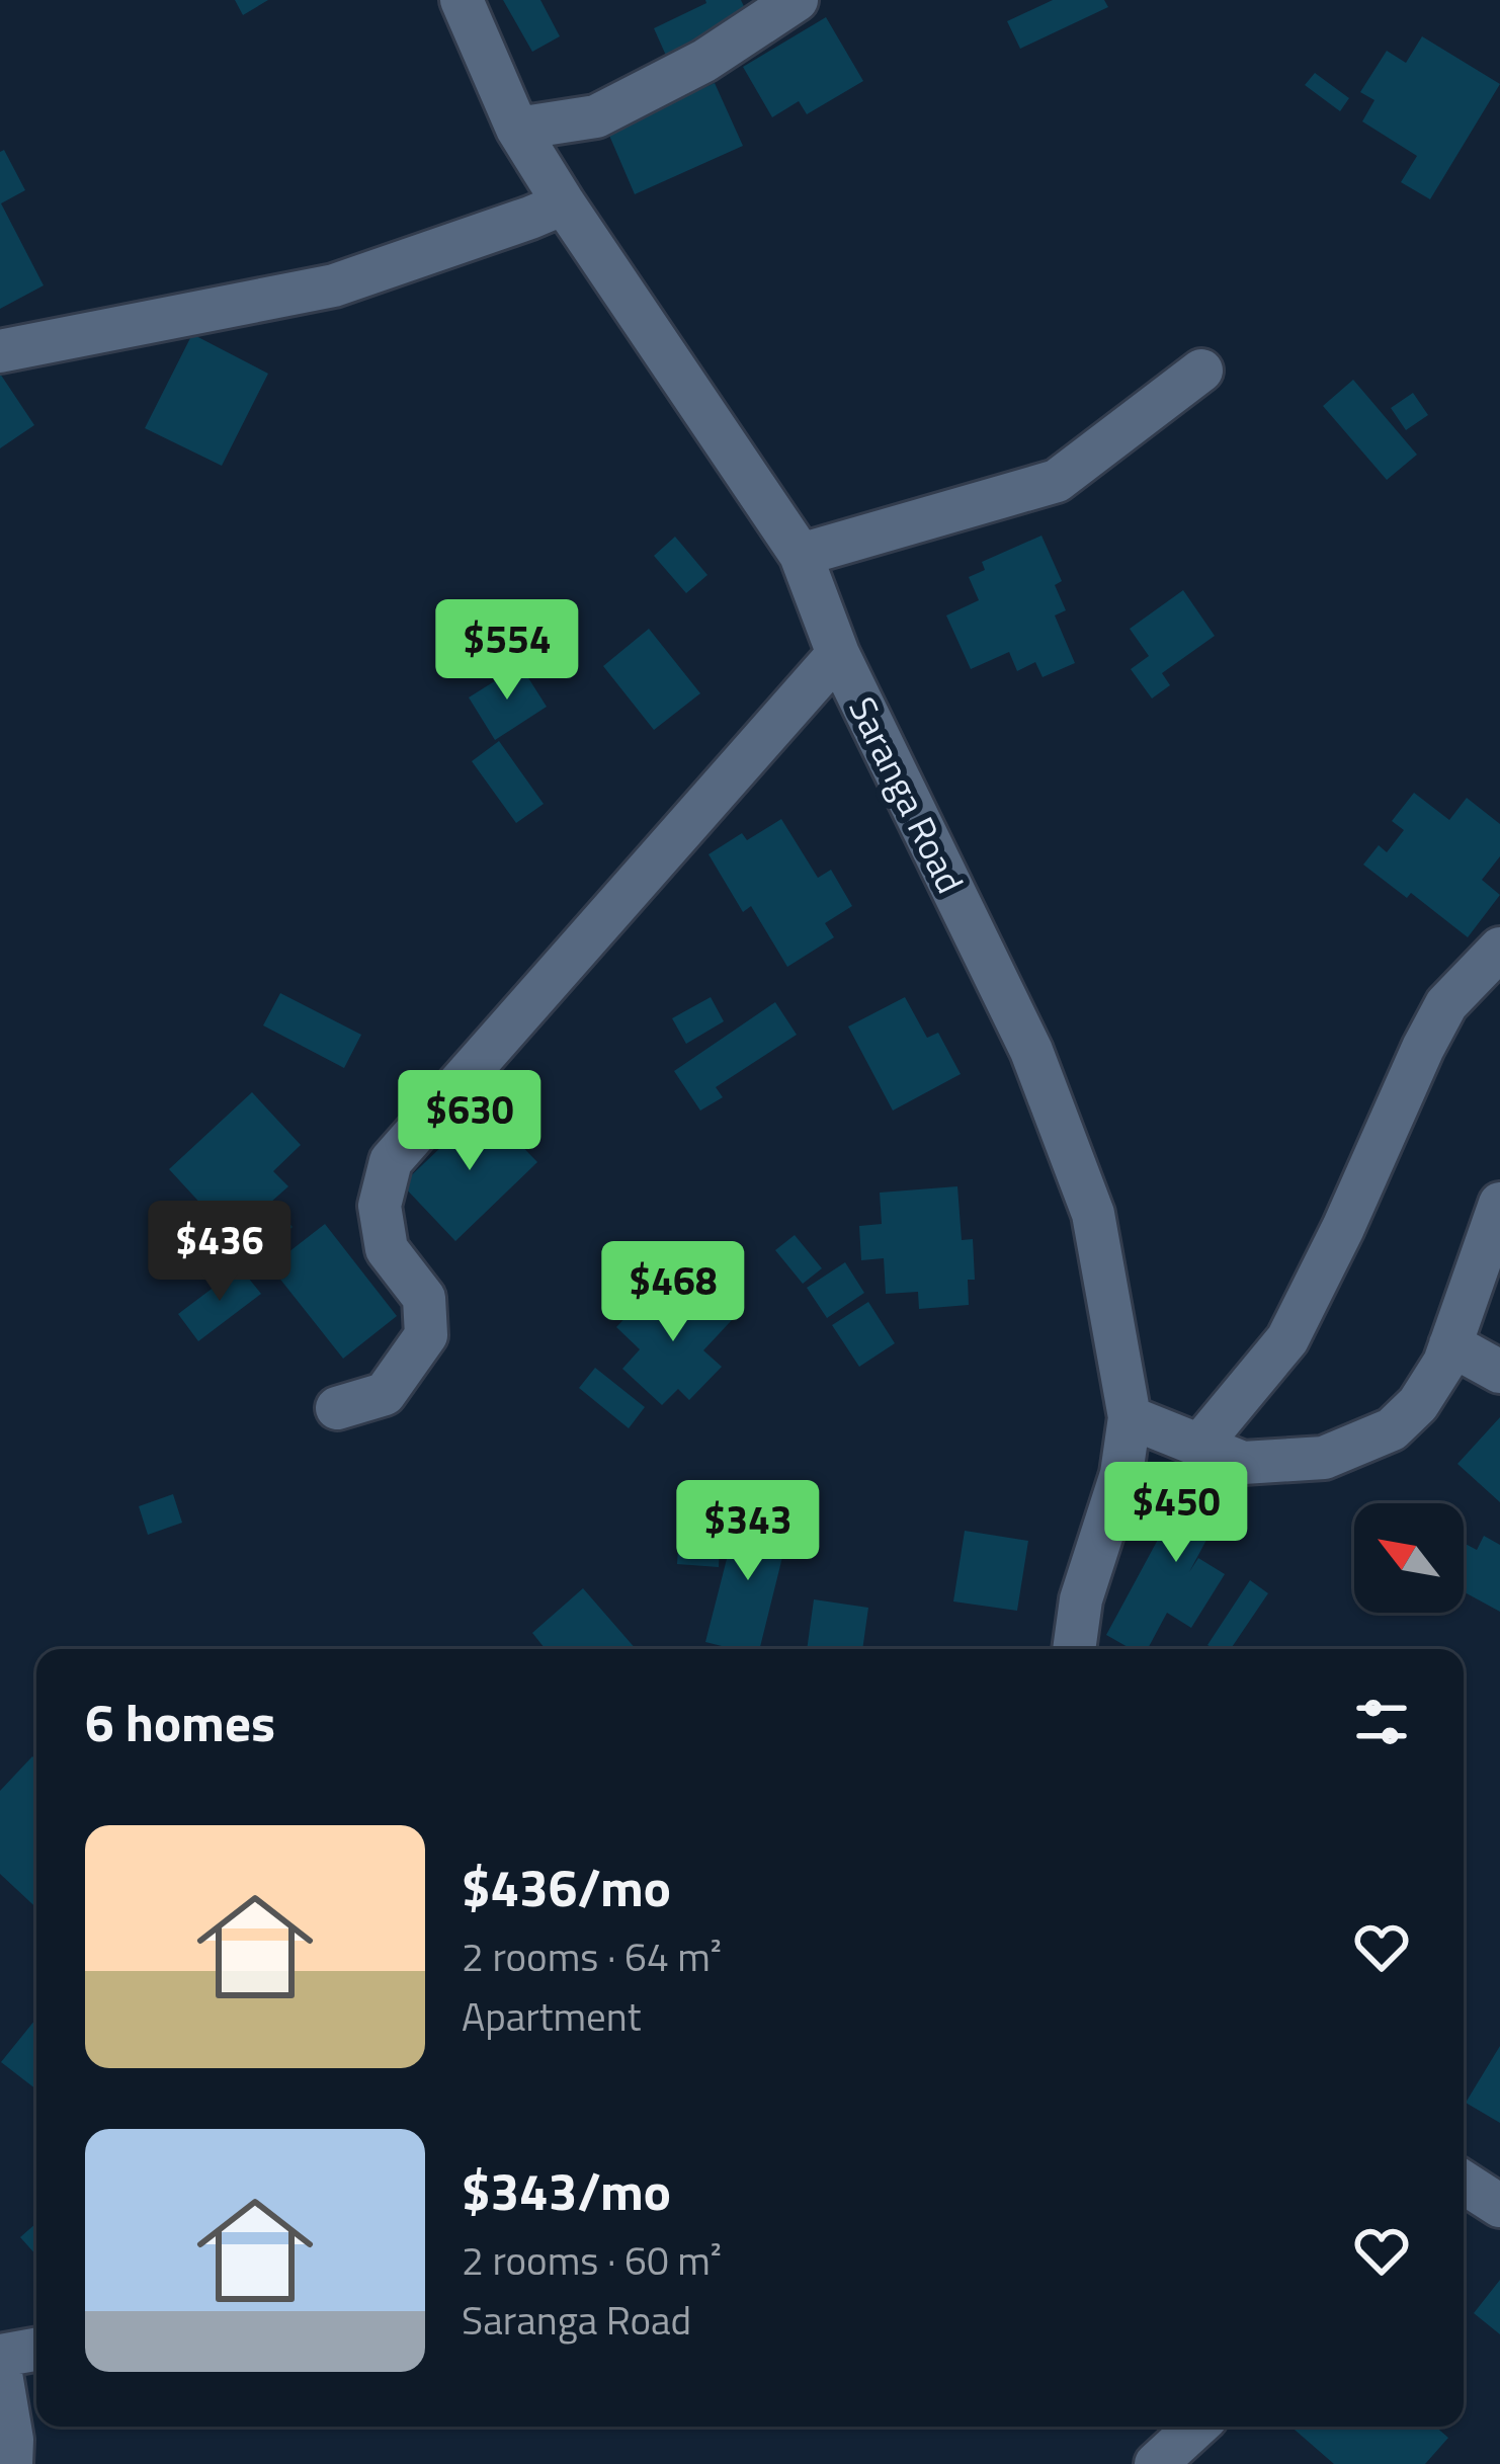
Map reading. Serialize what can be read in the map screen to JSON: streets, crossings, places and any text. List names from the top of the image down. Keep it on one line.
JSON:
{"streets":{"street":["Saranga Road"]},"north":"top left","page":{"price":["$554","$630","$436","$468","$450","$343"],"heading":"6 homes","list":[{"name":"$436/mo","note":"2 rooms · 64 m² · Apartment"},{"name":"$343/mo","note":"2 rooms · 60 m² · Saranga Road"}]}}
